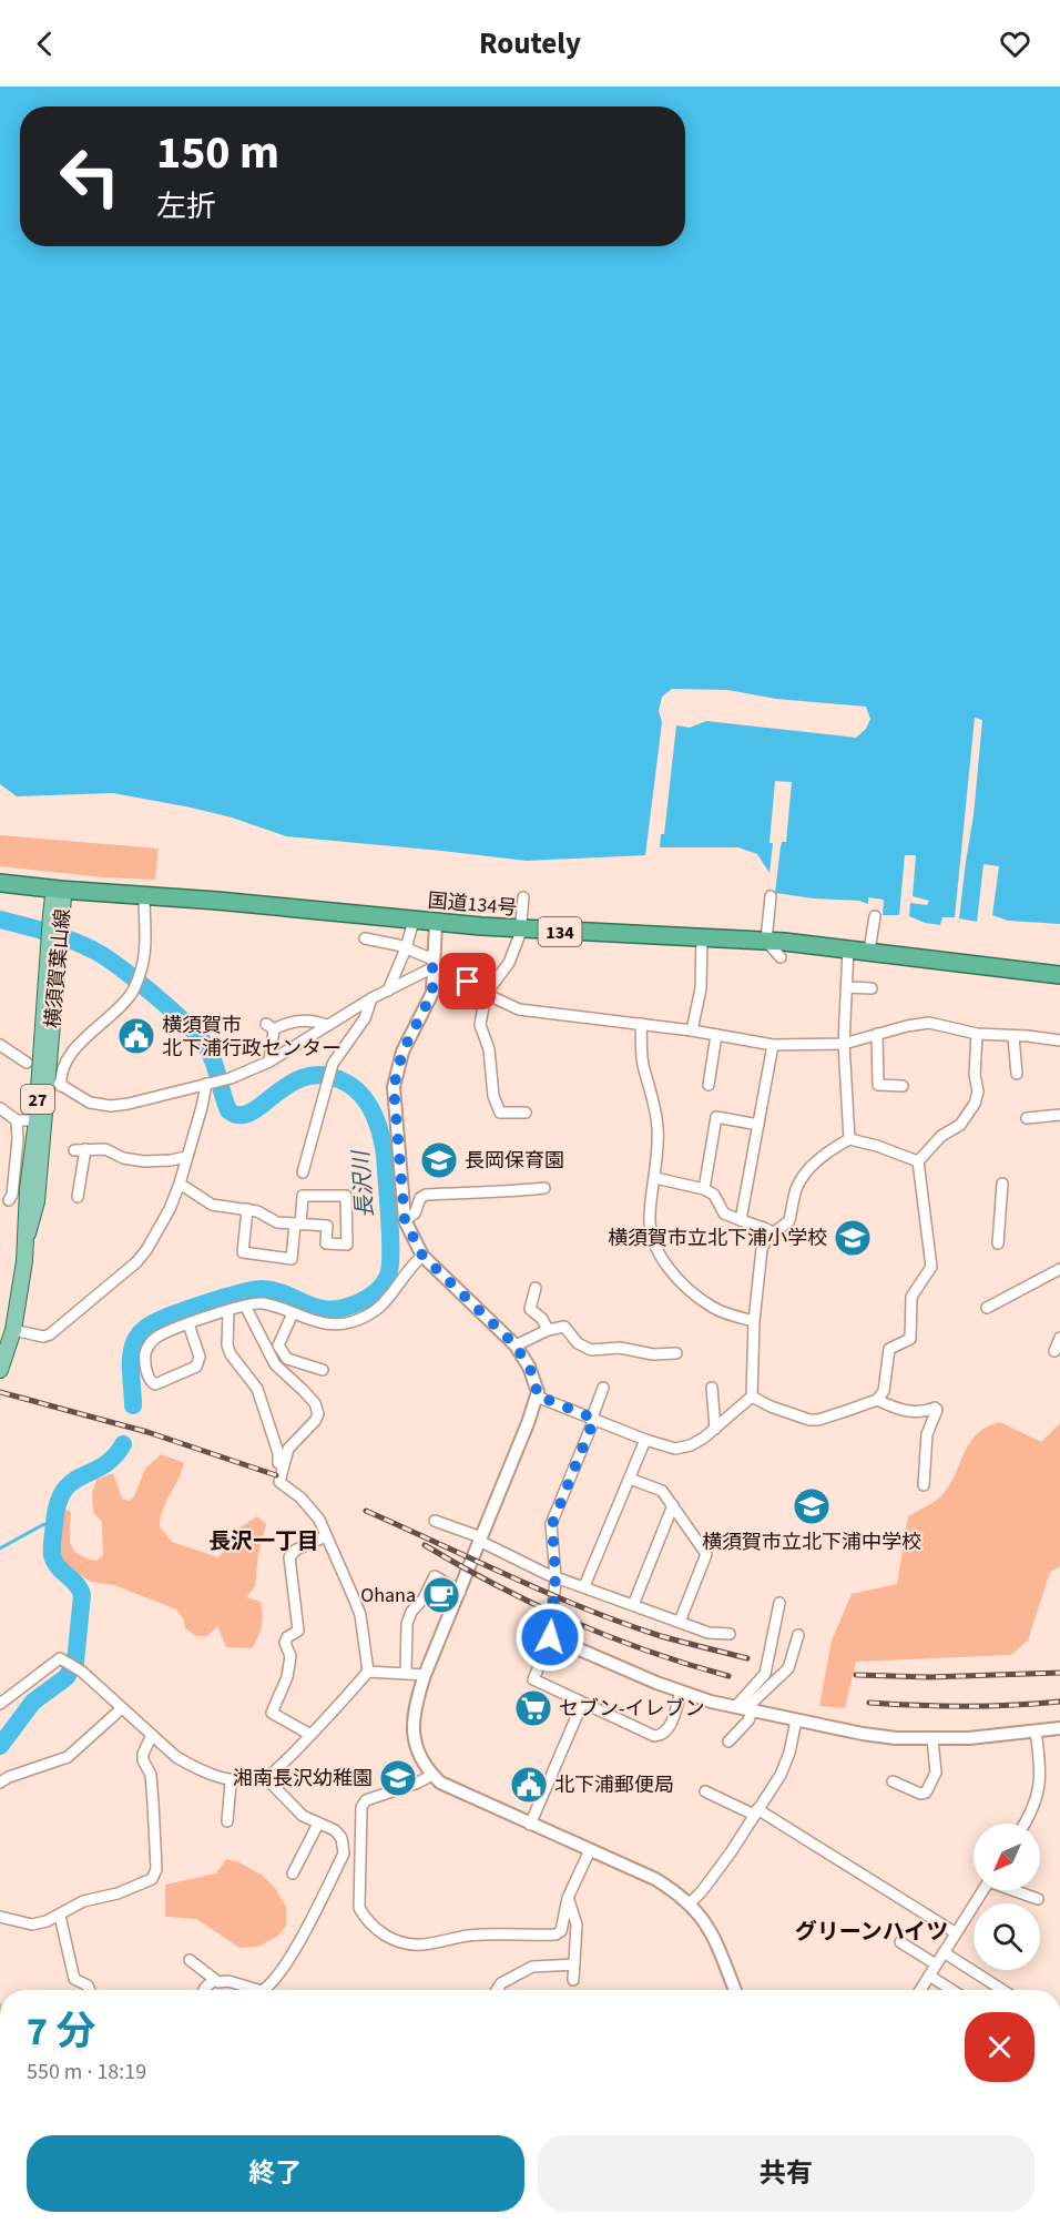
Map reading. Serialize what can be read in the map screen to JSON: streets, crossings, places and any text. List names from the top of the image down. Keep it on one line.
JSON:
{"streets":{"highway":["国道134号","134"],"main road":["横須賀葉山線","27"]},"crossings":[["国道134号","横須賀葉山線"]],"districts":["長沢一丁目","グリーンハイツ"],"water":["長沢川"],"places":{"public building":["横須賀市 北下浦行政センター","北下浦郵便局"],"school or university":["長岡保育園","横須賀市立北下浦小学校","横須賀市立北下浦中学校","湘南長沢幼稚園"],"cafe":["Ohana"],"supermarket":["セブン-イレブン"]},"north":"bottom left","page":{"header":"Routely","turn":["150 m","左折"],"heading":["7 分","550 m · 18:19"],"buttons":["終了","共有"]}}
